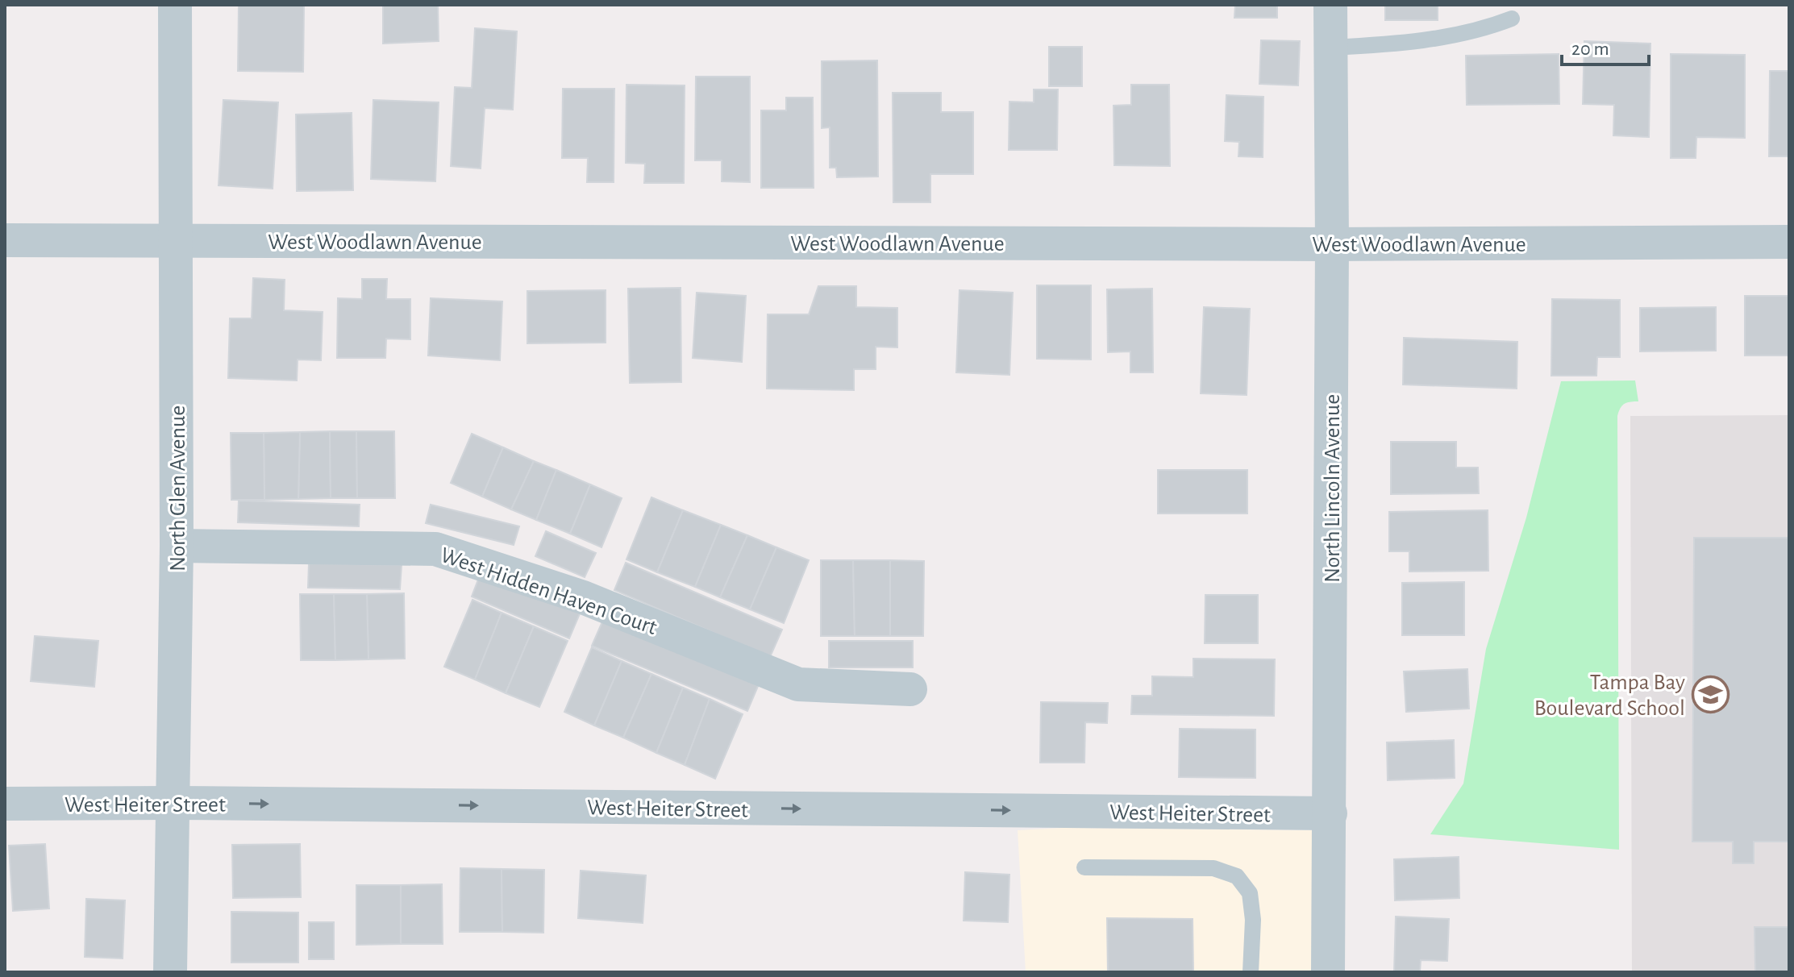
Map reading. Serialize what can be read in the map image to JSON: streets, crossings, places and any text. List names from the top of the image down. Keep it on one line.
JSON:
{"streets":{"street":["West Woodlawn Avenue","North Glen Avenue","North Lincoln Avenue","West Hidden Haven Court","West Heiter Street"]},"crossings":[["West Woodlawn Avenue","North Glen Avenue"],["West Woodlawn Avenue","North Lincoln Avenue"],["North Glen Avenue","West Hidden Haven Court"],["North Glen Avenue","West Heiter Street"],["North Lincoln Avenue","West Heiter Street"]],"one_way":["West Heiter Street"],"places":{"school or university":["Tampa Bay Boulevard School"]},"scale_bar":"20 m"}
